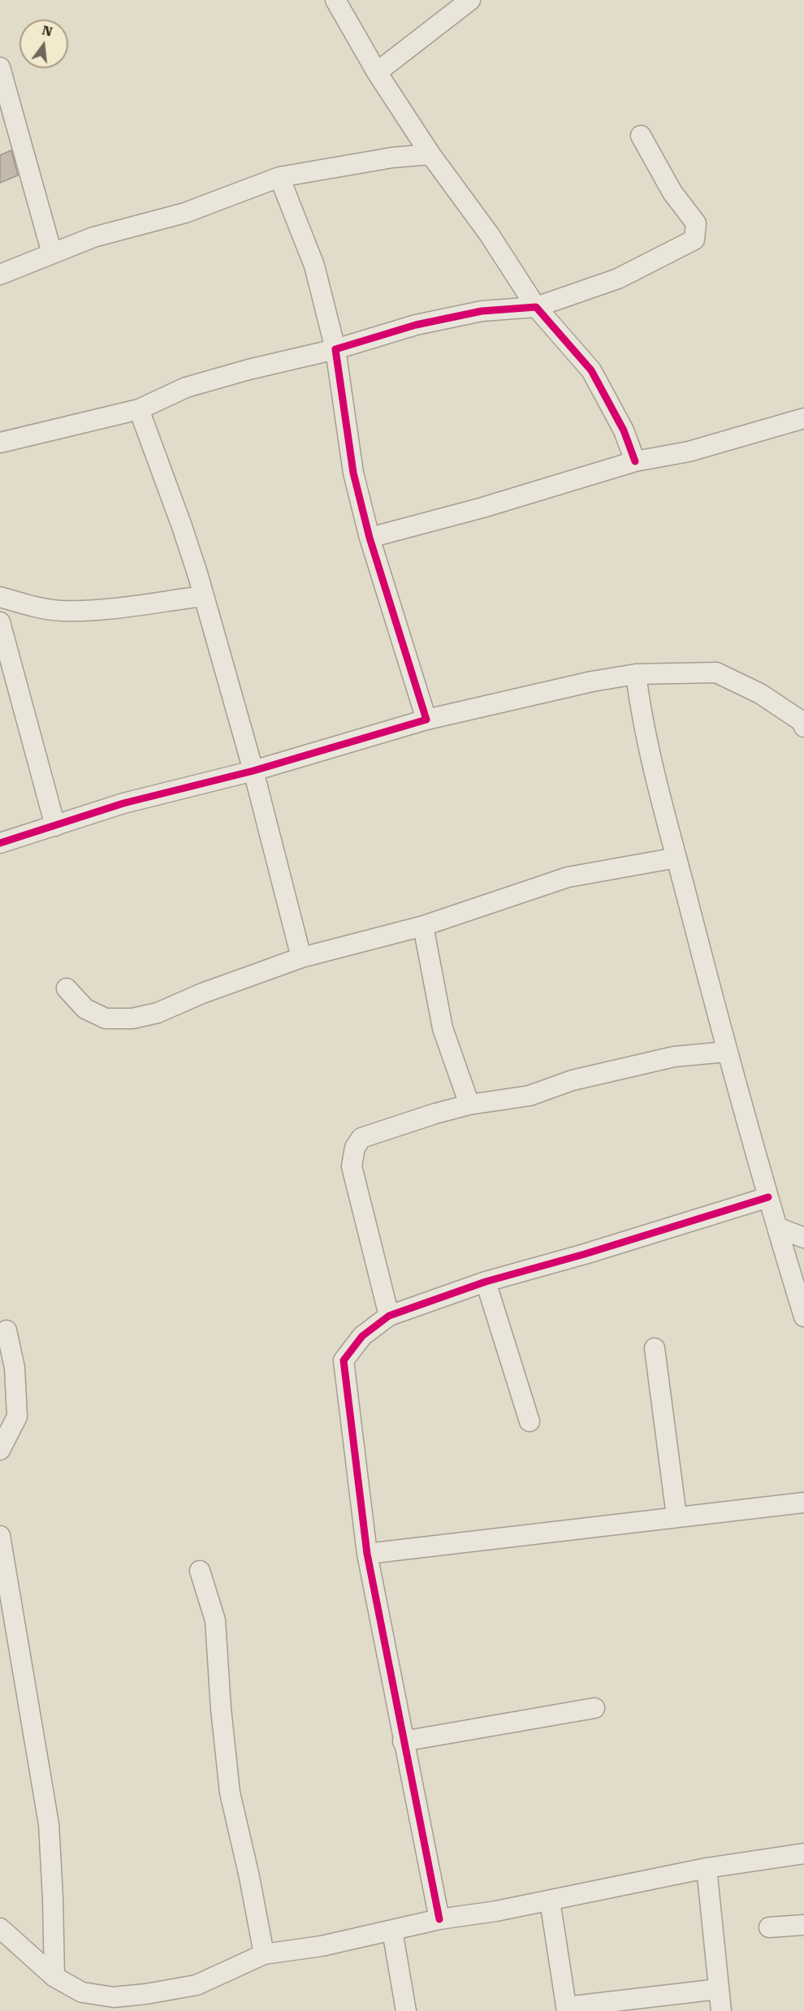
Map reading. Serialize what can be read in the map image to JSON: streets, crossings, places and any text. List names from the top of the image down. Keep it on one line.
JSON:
{"north":"top"}
